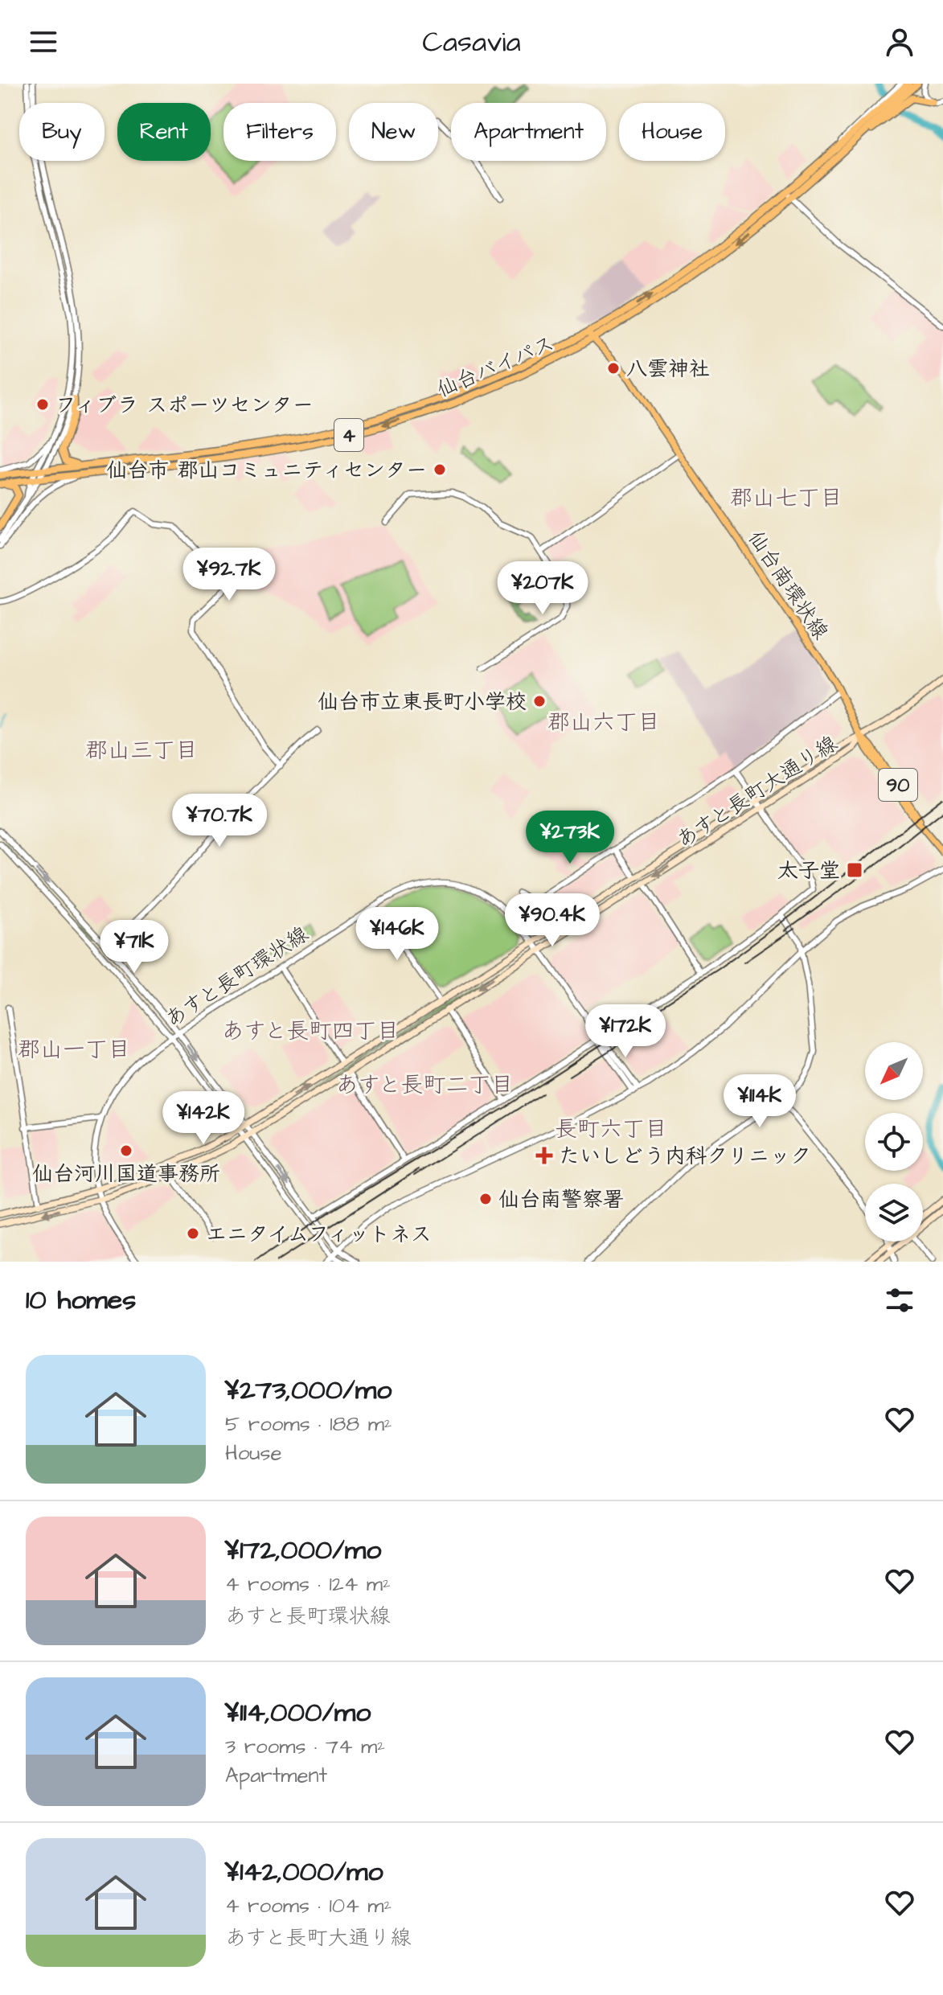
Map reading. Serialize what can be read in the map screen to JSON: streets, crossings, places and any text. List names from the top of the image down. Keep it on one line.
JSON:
{"streets":{"highway":["仙台バイパス","4"],"main road":["仙台南環状線","90","あすと長町大通り線"],"street":["あすと長町環状線"]},"crossings":[["仙台バイパス","仙台南環状線"],["仙台南環状線","あすと長町大通り線"],["あすと長町大通り線","あすと長町環状線"]],"districts":["郡山七丁目","郡山六丁目","郡山三丁目","あすと長町四丁目","郡山一丁目","あすと長町二丁目","長町六丁目"],"places":{"other":["八雲神社","フィブラ スポーツセンター","仙台市 郡山コミュニティセンター","仙台市立東長町小学校","仙台河川国道事務所","仙台南警察署","エニタイムフィットネス"],"transit":["太子堂"],"health":["たいしどう内科クリニック"]},"north":"bottom left","page":{"header":"Casavia","chip":["Buy","Rent","Filters","New","Apartment","House"],"price":["¥92.7K","¥207K","¥70.7K","¥273K","¥90.4K","¥146K","¥71K","¥172K","¥114K","¥142K"],"heading":"10 homes","list":[{"name":"¥273,000/mo","note":"5 rooms · 188 m² · House"},{"name":"¥172,000/mo","note":"4 rooms · 124 m² · あすと長町環状線"},{"name":"¥114,000/mo","note":"3 rooms · 74 m² · Apartment"},{"name":"¥142,000/mo","note":"4 rooms · 104 m² · あすと長町大通り線"}]}}
